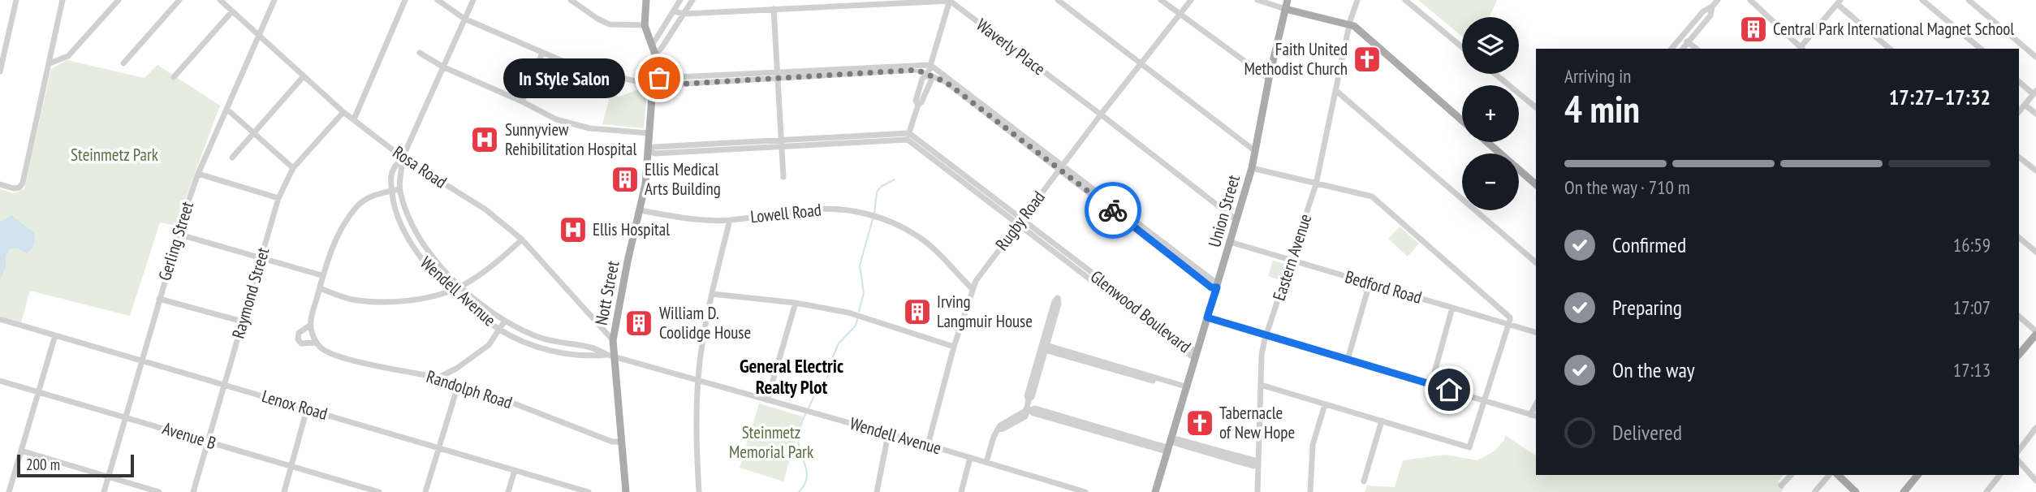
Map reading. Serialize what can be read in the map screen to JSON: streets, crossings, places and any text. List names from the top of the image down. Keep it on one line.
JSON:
{"streets":{"main road":["Union Street","Nott Street"],"street":["Waverly Place","Rosa Road","Lowell Road","Rugby Road","Gerling Street","Eastern Avenue","Bedford Road","Wendell Avenue","Raymond Street","Glenwood Boulevard","Randolph Road","Lenox Road","Avenue B"]},"crossings":[["Waverly Place","Union Street"],["Waverly Place","Rugby Road"],["Rosa Road","Gerling Street"],["Rosa Road","Wendell Avenue"],["Rosa Road","Raymond Street"],["Rosa Road","Nott Street"],["Union Street","Bedford Road"],["Union Street","Glenwood Boulevard"],["Lowell Road","Rugby Road"],["Lowell Road","Nott Street"],["Rugby Road","Wendell Avenue"],["Rugby Road","Glenwood Boulevard"],["Gerling Street","Lenox Road"],["Gerling Street","Avenue B"],["Eastern Avenue","Bedford Road"],["Wendell Avenue","Nott Street"],["Wendell Avenue","Randolph Road"],["Raymond Street","Lenox Road"],["Raymond Street","Avenue B"],["Nott Street","Randolph Road"]],"districts":["General Electric Realty Plot"],"parks":["Steinmetz Park","Steinmetz Memorial Park"],"places":{"building":["Central Park International Magnet School","Ellis Medical Arts Building","Irving Langmuir House","William D. Coolidge House"],"church":["Faith United Methodist Church","Tabernacle of New Hope"],"other":["In Style Salon"],"hospital":["Sunnyview Rehibilitation Hospital","Ellis Hospital"]},"scale_bar":"200 m","page":{"map_buttons":["+","−"],"heading":["4 min","Arriving in","17:27–17:32"],"bubble":"In Style Salon","bar":"On the way · 710 m","list":[["Confirmed","16:59"],["Preparing","17:07"],["On the way","17:13"],"Delivered"],"scale":"200 m"}}
